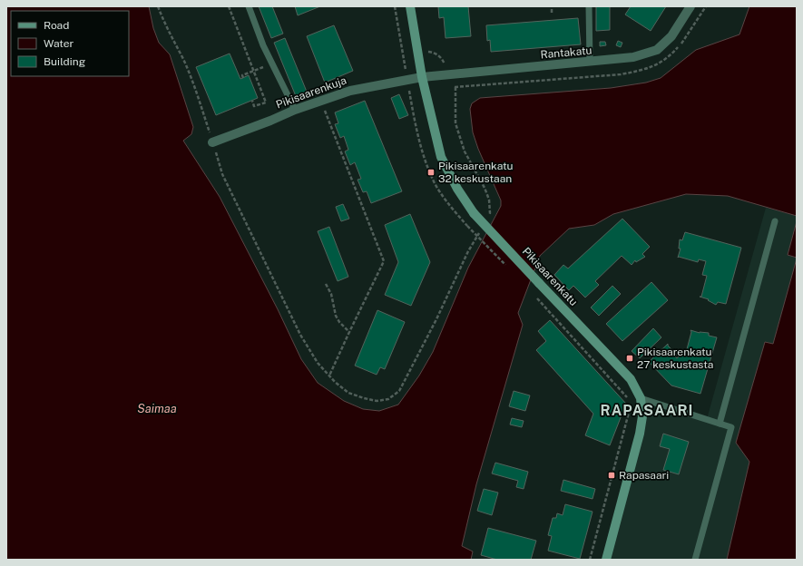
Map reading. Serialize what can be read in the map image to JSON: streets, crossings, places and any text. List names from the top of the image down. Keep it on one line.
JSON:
{"streets":{"street":["Rantakatu","Pikisaarenkuja","Pikisaarenkatu"]},"crossings":[["Rantakatu","Pikisaarenkuja"],["Rantakatu","Pikisaarenkatu"],["Pikisaarenkuja","Pikisaarenkatu"]],"districts":["RAPASAARI"],"water":["Saimaa"],"places":{"transit":["Pikisaarenkatu 32 keskustaan","Pikisaarenkatu 27 keskustasta","Rapasaari"]},"legend":["Road","Water","Building"]}
